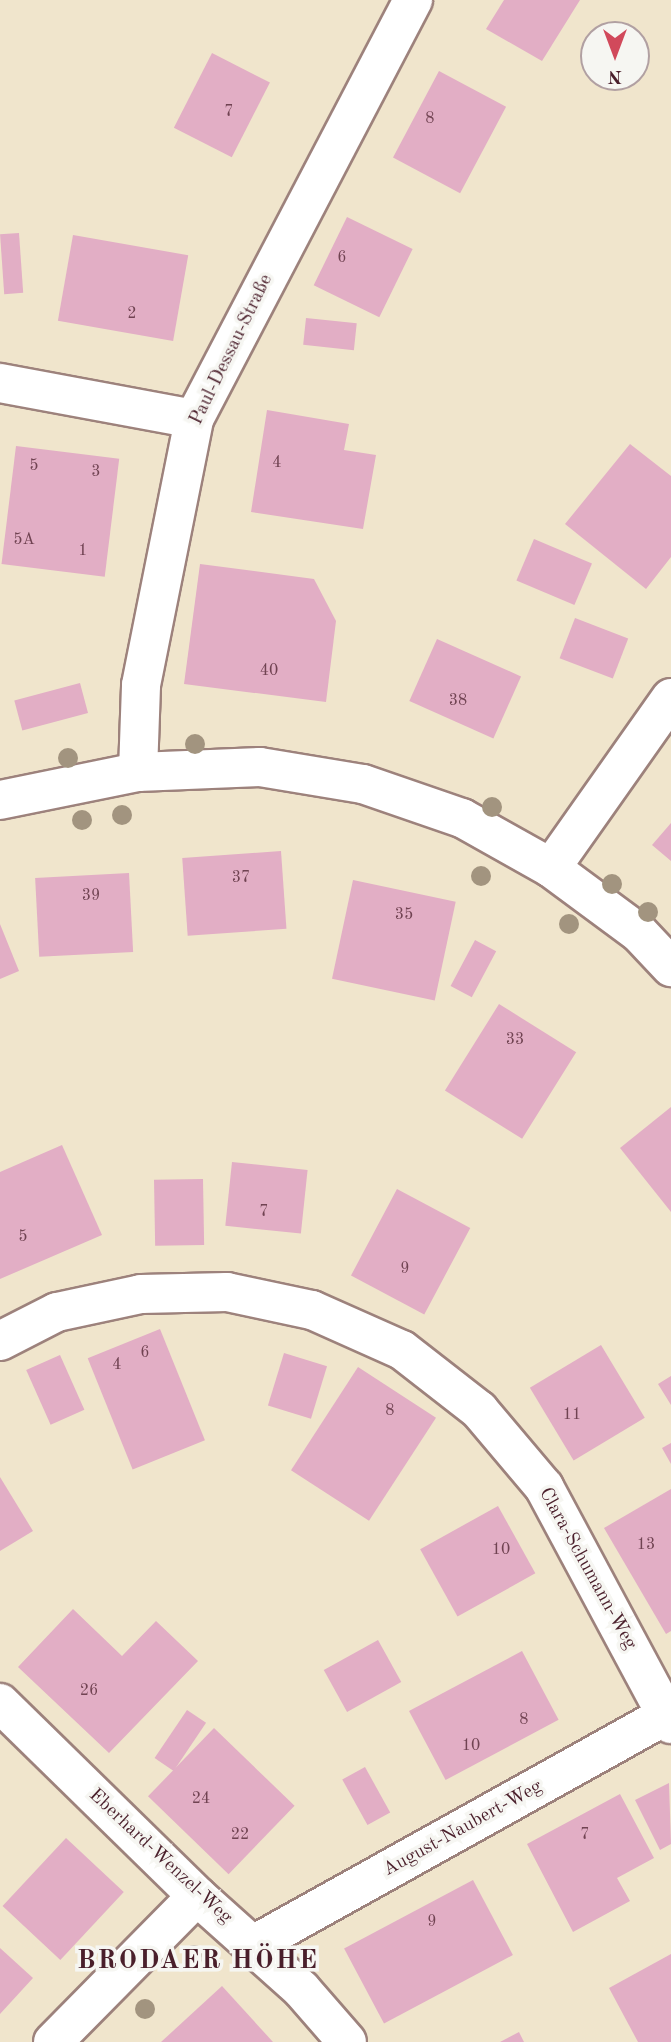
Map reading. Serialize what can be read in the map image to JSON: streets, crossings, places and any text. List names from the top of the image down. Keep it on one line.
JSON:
{"streets":{"street":["Paul-Dessau-Straße","Clara-Schumann-Weg","August-Naubert-Weg","Eberhard-Wenzel-Weg"]},"crossings":[["Clara-Schumann-Weg","August-Naubert-Weg"],["August-Naubert-Weg","Eberhard-Wenzel-Weg"]],"districts":["BRODAER HÖHE"],"house_numbers":["7","8","6","2","4","5","3","5A","1","40","38","37","39","35","33","7","5","9","6","4","8","11","13","10","26","8","10","24","22","7","9"],"north":"bottom"}
